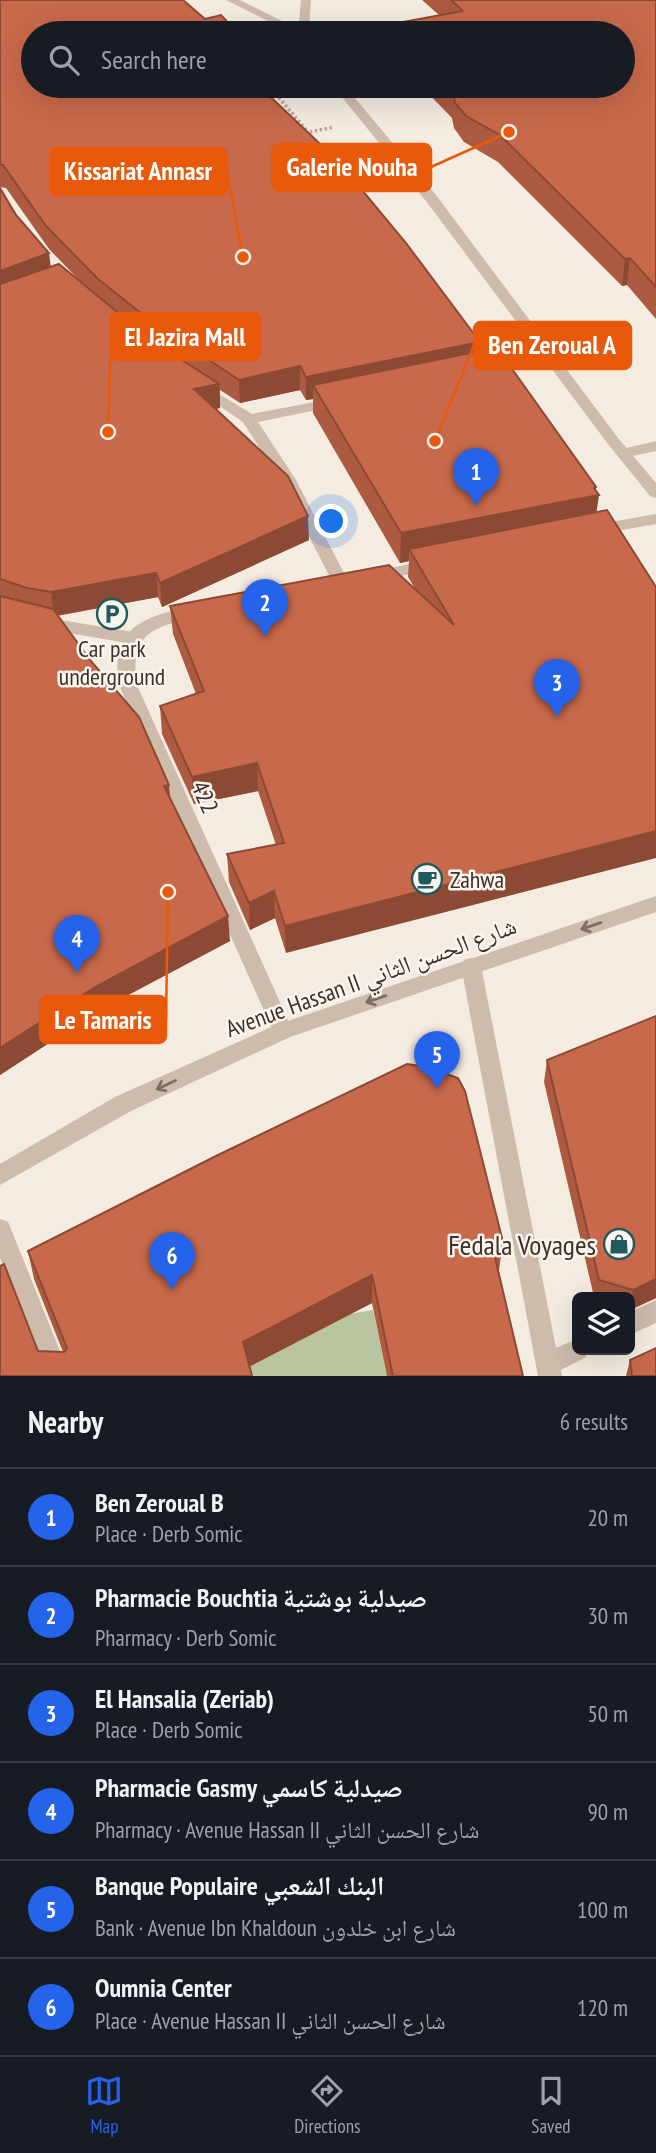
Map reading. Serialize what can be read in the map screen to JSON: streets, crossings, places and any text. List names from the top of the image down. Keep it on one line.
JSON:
{"streets":{"street":["422","Avenue Hassan II شارع الحسن الثاني"]},"crossings":[["422","Avenue Hassan II شارع الحسن الثاني"]],"one_way":["Avenue Hassan II شارع الحسن الثاني"],"places":{"other":["Galerie Nouha","Kissariat Annasr","El Jazira Mall","Ben Zeroual A","Le Tamaris"],"parking":["Car park underground"],"cafe":["Zahwa"],"shop":["Fedala Voyages"]},"page":{"search":"Search here","pins":["1","2","3","4","5","6"],"heading":["Nearby","6 results"],"list":[{"mark":"1","name":"Ben Zeroual B","note":"Place · Derb Somic","value":"20 m"},{"mark":"2","name":"Pharmacie Bouchtia صيدلية بوشتية","note":"Pharmacy · Derb Somic","value":"30 m"},{"mark":"3","name":"El Hansalia (Zeriab)","note":"Place · Derb Somic","value":"50 m"},{"mark":"4","name":"Pharmacie Gasmy صيدلية كاسمي","note":"Pharmacy · Avenue Hassan II شارع الحسن الثاني","value":"90 m"},{"mark":"5","name":"Banque Populaire البنك الشعبي","note":"Bank · Avenue Ibn Khaldoun شارع ابن خلدون","value":"100 m"},{"mark":"6","name":"Oumnia Center","note":"Place · Avenue Hassan II شارع الحسن الثاني","value":"120 m"}],"nav":["Map","Directions","Saved"]}}
